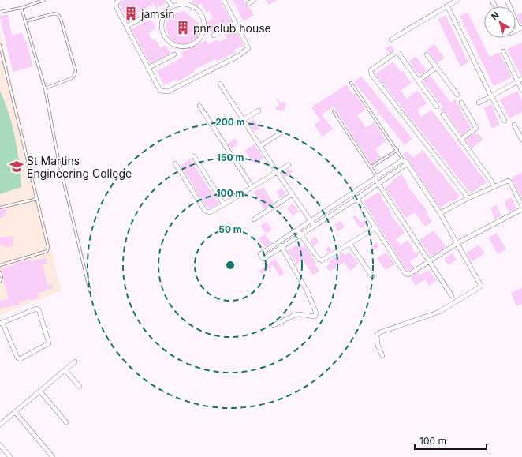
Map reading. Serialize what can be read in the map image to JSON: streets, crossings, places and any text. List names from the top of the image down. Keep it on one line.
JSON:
{"places":{"building":["jamsin","pnr club house"],"school or university":["St Martins Engineering College"]},"scale_bar":"100 m","north":"top left","rings":["200 m","150 m","100 m","50 m"]}
